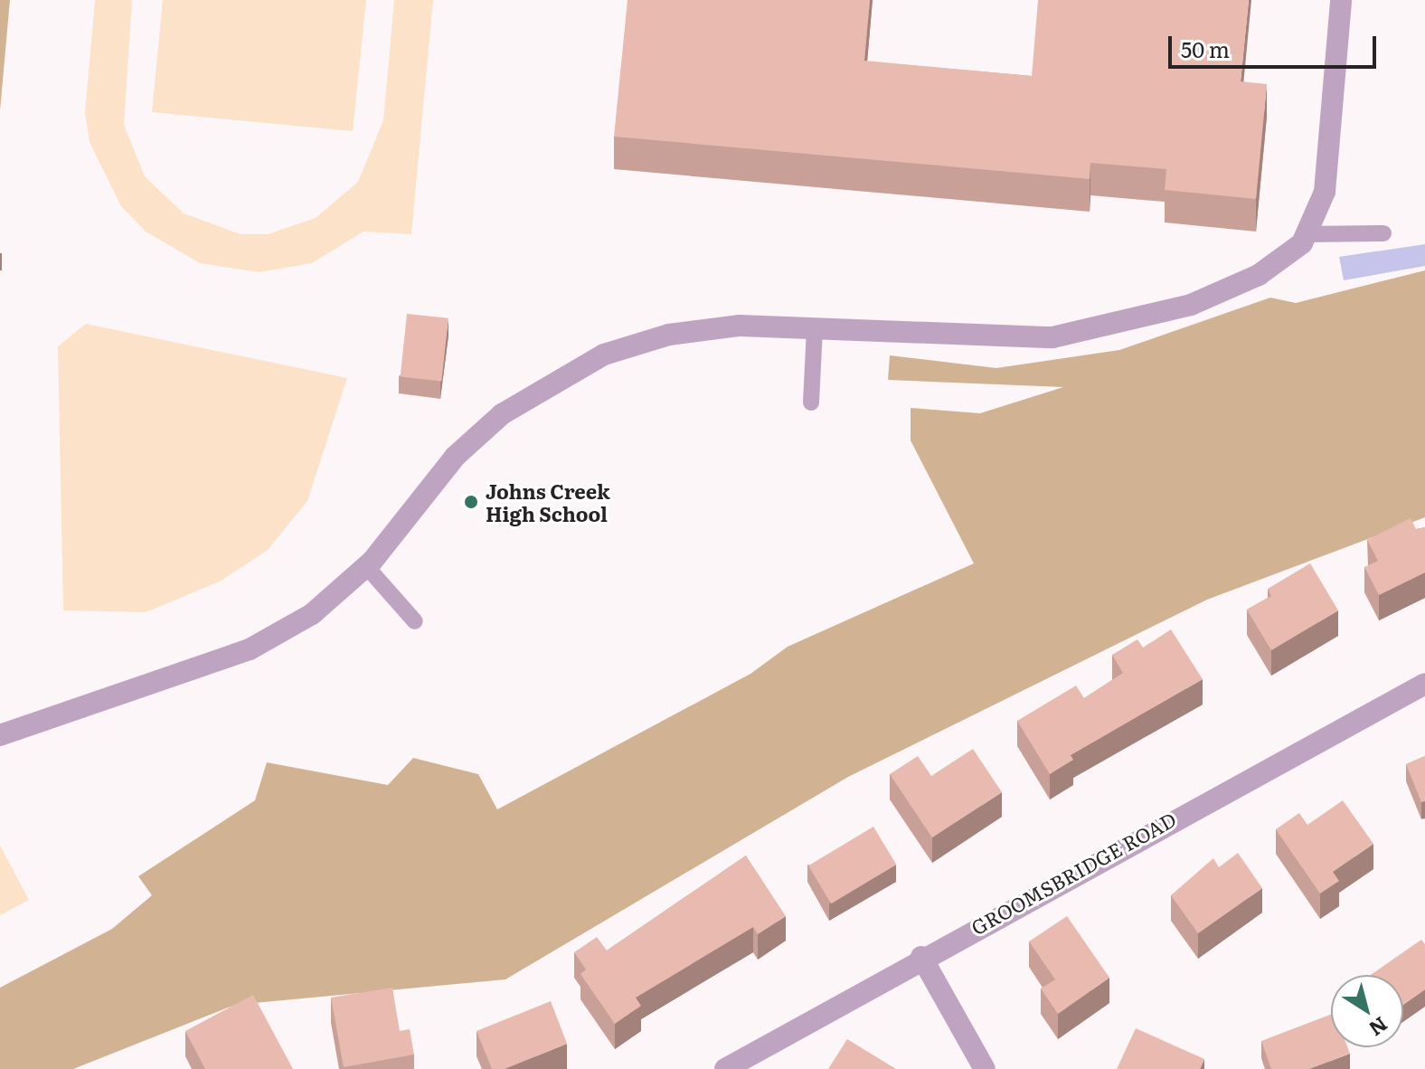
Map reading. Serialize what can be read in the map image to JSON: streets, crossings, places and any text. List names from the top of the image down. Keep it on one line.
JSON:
{"streets":{"street":["GROOMSBRIDGE ROAD"]},"places":["Johns Creek High School"],"scale_bar":"50 m","north":"bottom right"}
